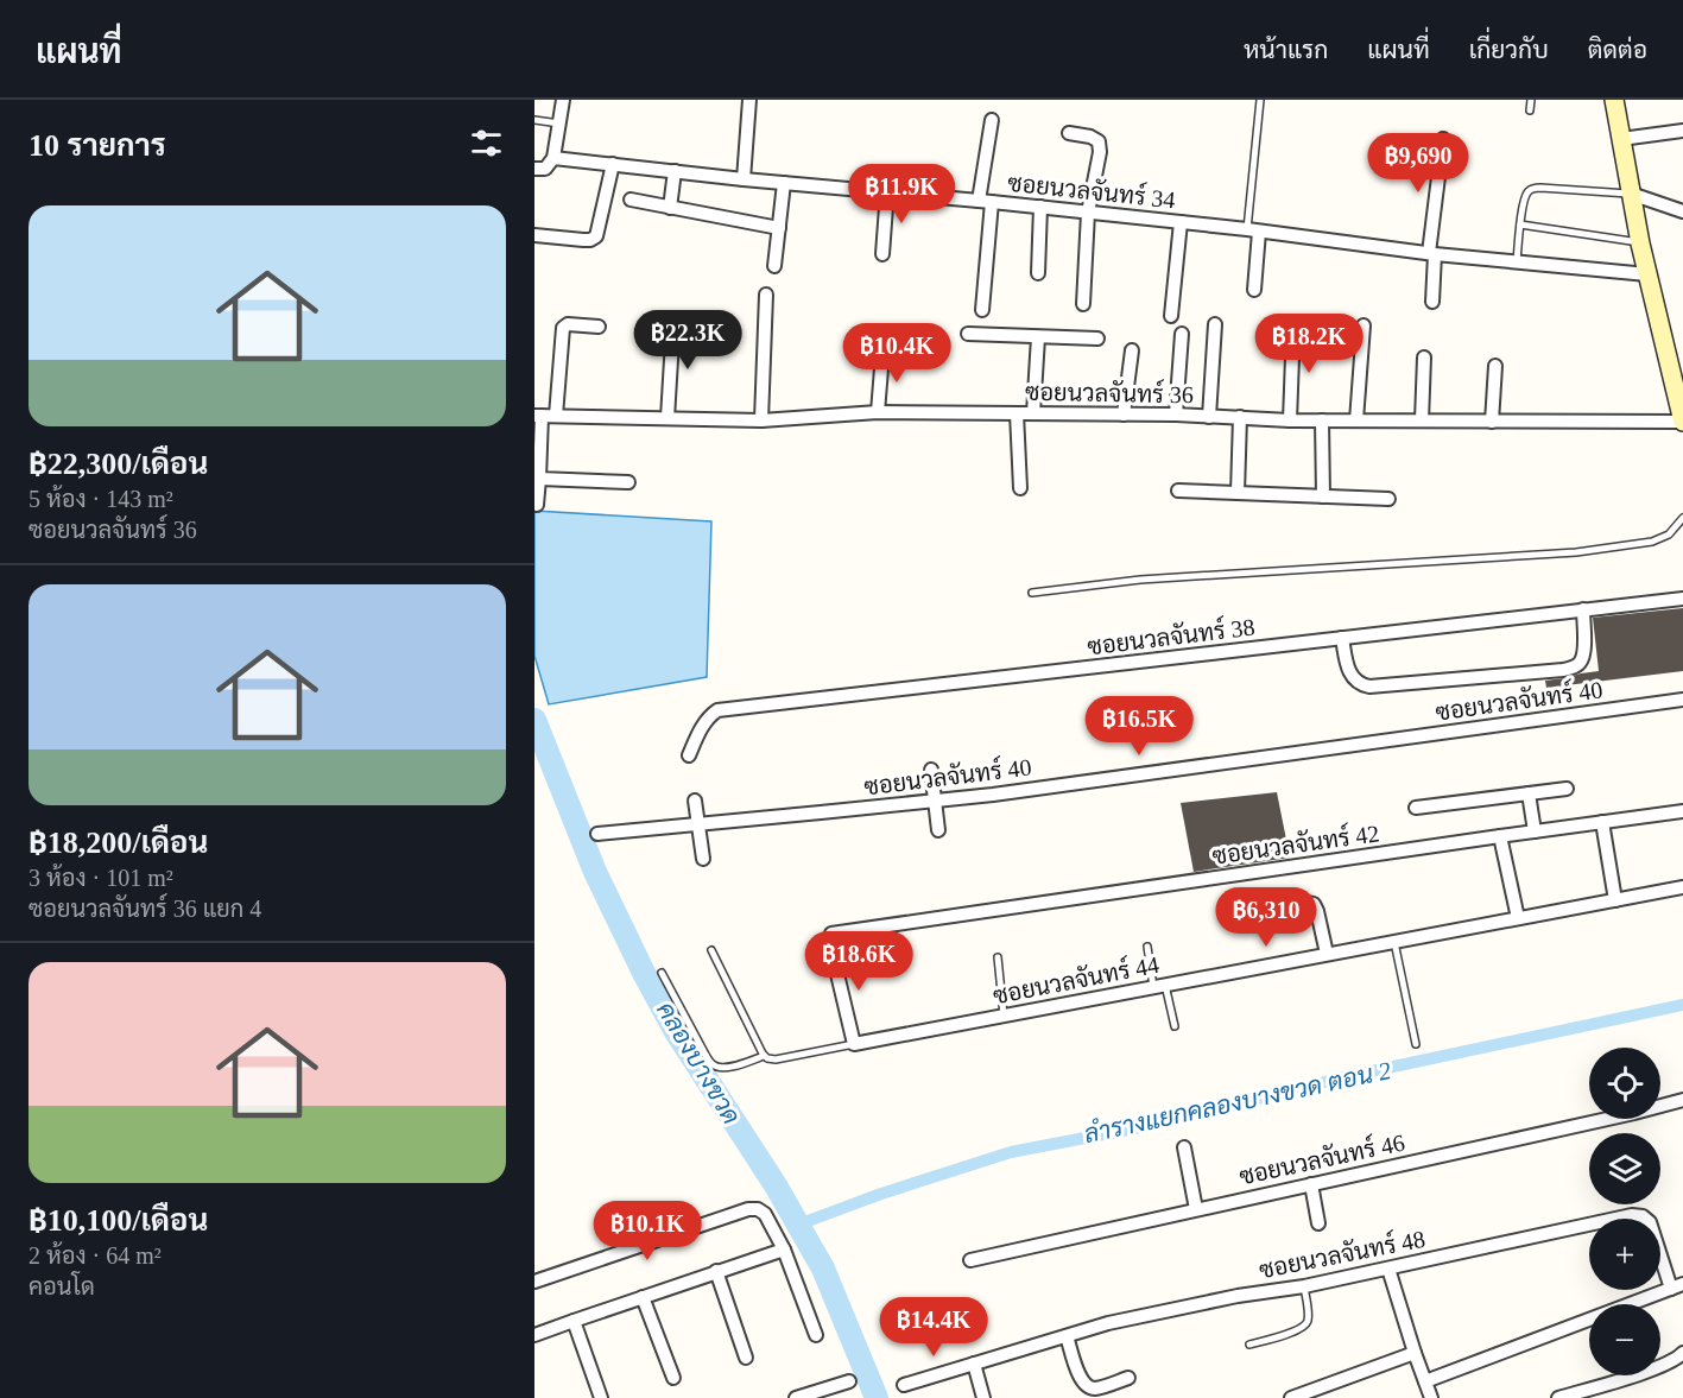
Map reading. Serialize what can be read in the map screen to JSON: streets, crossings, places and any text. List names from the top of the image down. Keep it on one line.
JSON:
{"streets":{"street":["ซอยนวลจันทร์ 34","ซอยนวลจันทร์ 36","ซอยนวลจันทร์ 38","ซอยนวลจันทร์ 40","ซอยนวลจันทร์ 42","ซอยนวลจันทร์ 44","ซอยนวลจันทร์ 46","ซอยนวลจันทร์ 48"]},"water":["คลองบางขวด","ลำรางแยกคลองบางขวด ตอน 2"],"page":{"header":"แผนที่","nav":["หน้าแรก","แผนที่","เกี่ยวกับ","ติดต่อ"],"heading":"10 รายการ","price":["฿9,690","฿11.9K","฿22.3K","฿18.2K","฿10.4K","฿16.5K","฿6,310","฿18.6K","฿10.1K","฿14.4K"],"list":[{"name":"฿22,300/เดือน","note":"5 ห้อง · 143 m² · ซอยนวลจันทร์ 36"},{"name":"฿18,200/เดือน","note":"3 ห้อง · 101 m² · ซอยนวลจันทร์ 36 แยก 4"},{"name":"฿10,100/เดือน","note":"2 ห้อง · 64 m² · คอนโด"}],"map_buttons":["+","−"]}}
